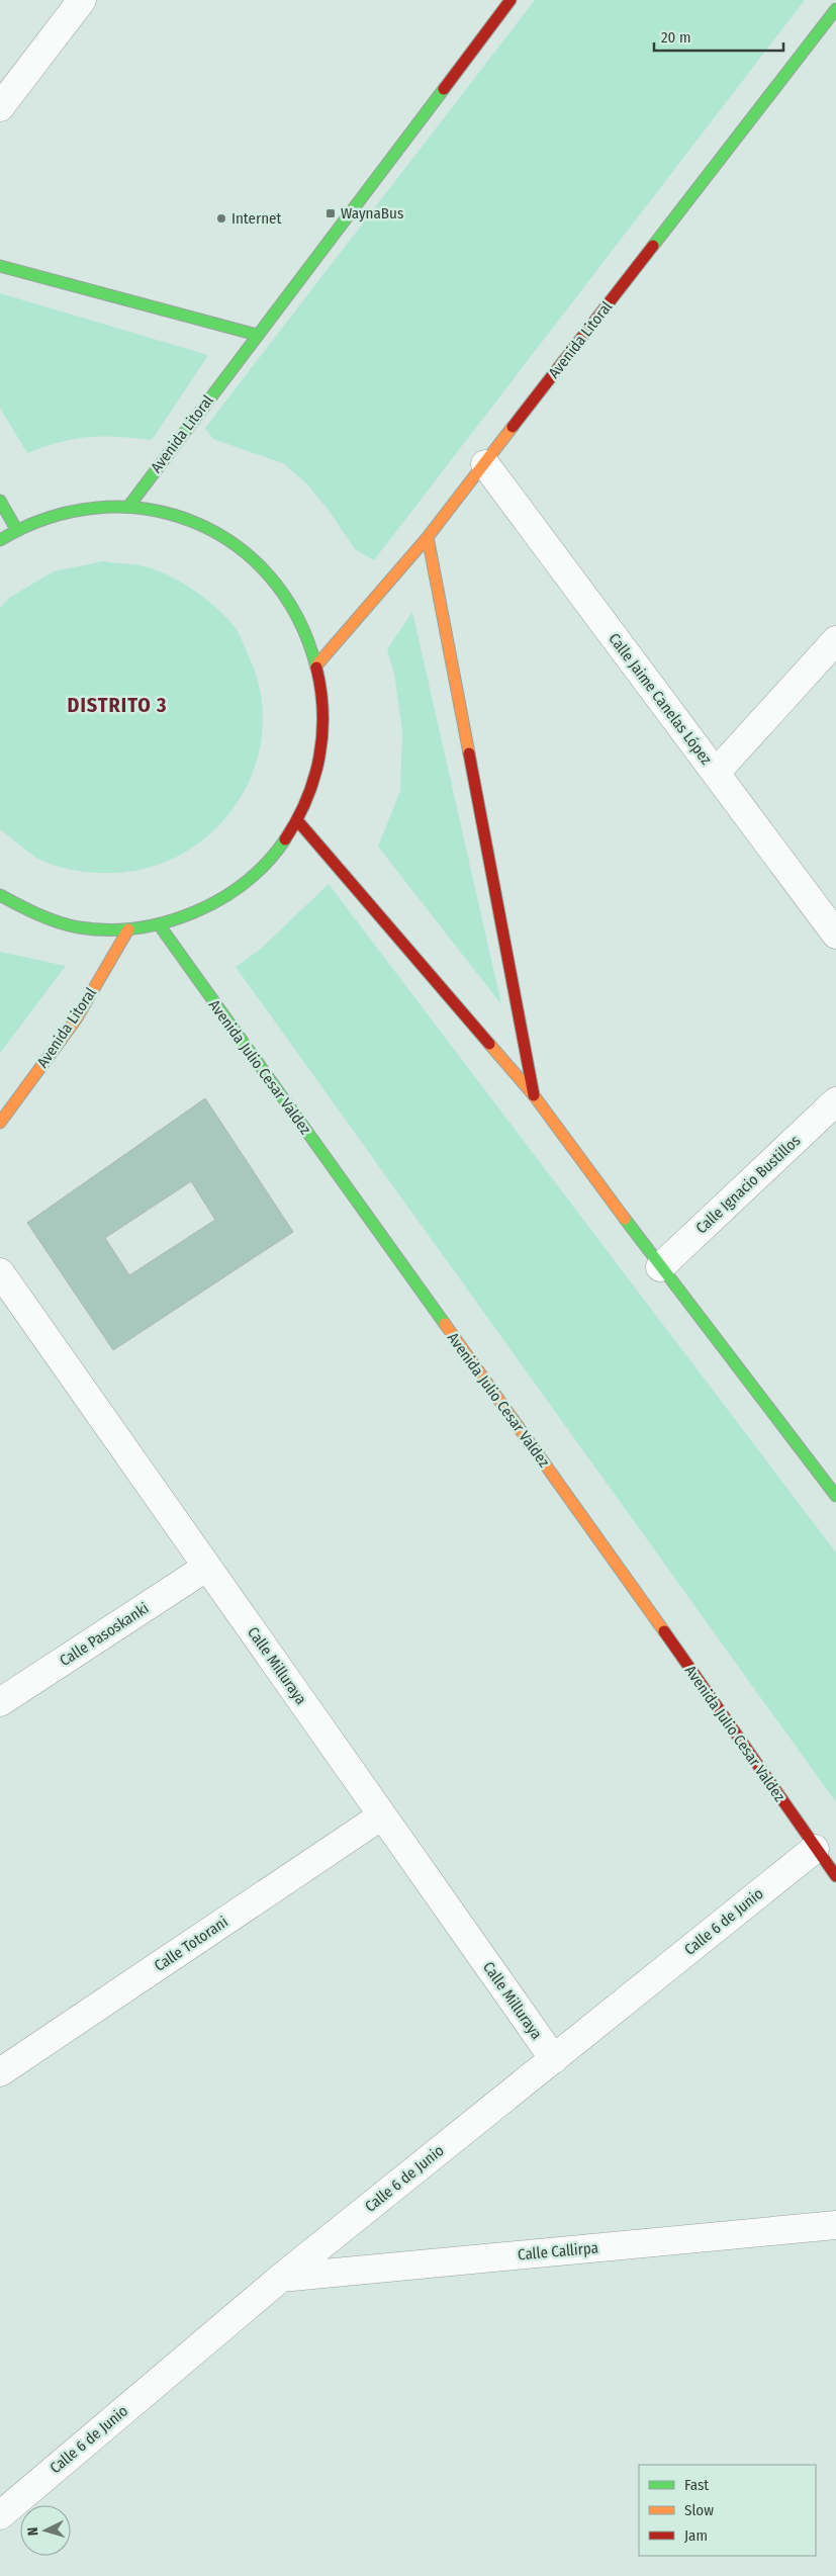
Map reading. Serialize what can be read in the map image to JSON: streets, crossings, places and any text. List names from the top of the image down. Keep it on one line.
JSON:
{"streets":{"main road":["Avenida Litoral","Avenida Julio Cesar Valdez"],"street":["Calle Jaime Canelas López","Calle Ignacio Bustillos","Calle Pasoskanki","Calle Milluraya","Calle 6 de Junio","Calle Totorani","Calle Callirpa"]},"crossings":[["Avenida Litoral","Calle Jaime Canelas López"],["Avenida Julio Cesar Valdez","Calle 6 de Junio"],["Calle Pasoskanki","Calle Milluraya"],["Calle Milluraya","Calle 6 de Junio"],["Calle Milluraya","Calle Totorani"],["Calle 6 de Junio","Calle Callirpa"]],"districts":["DISTRITO 3"],"places":{"transit":["WaynaBus"],"other":["Internet"]},"legend":["Fast","Slow","Jam"],"scale_bar":"20 m","north":"left"}
